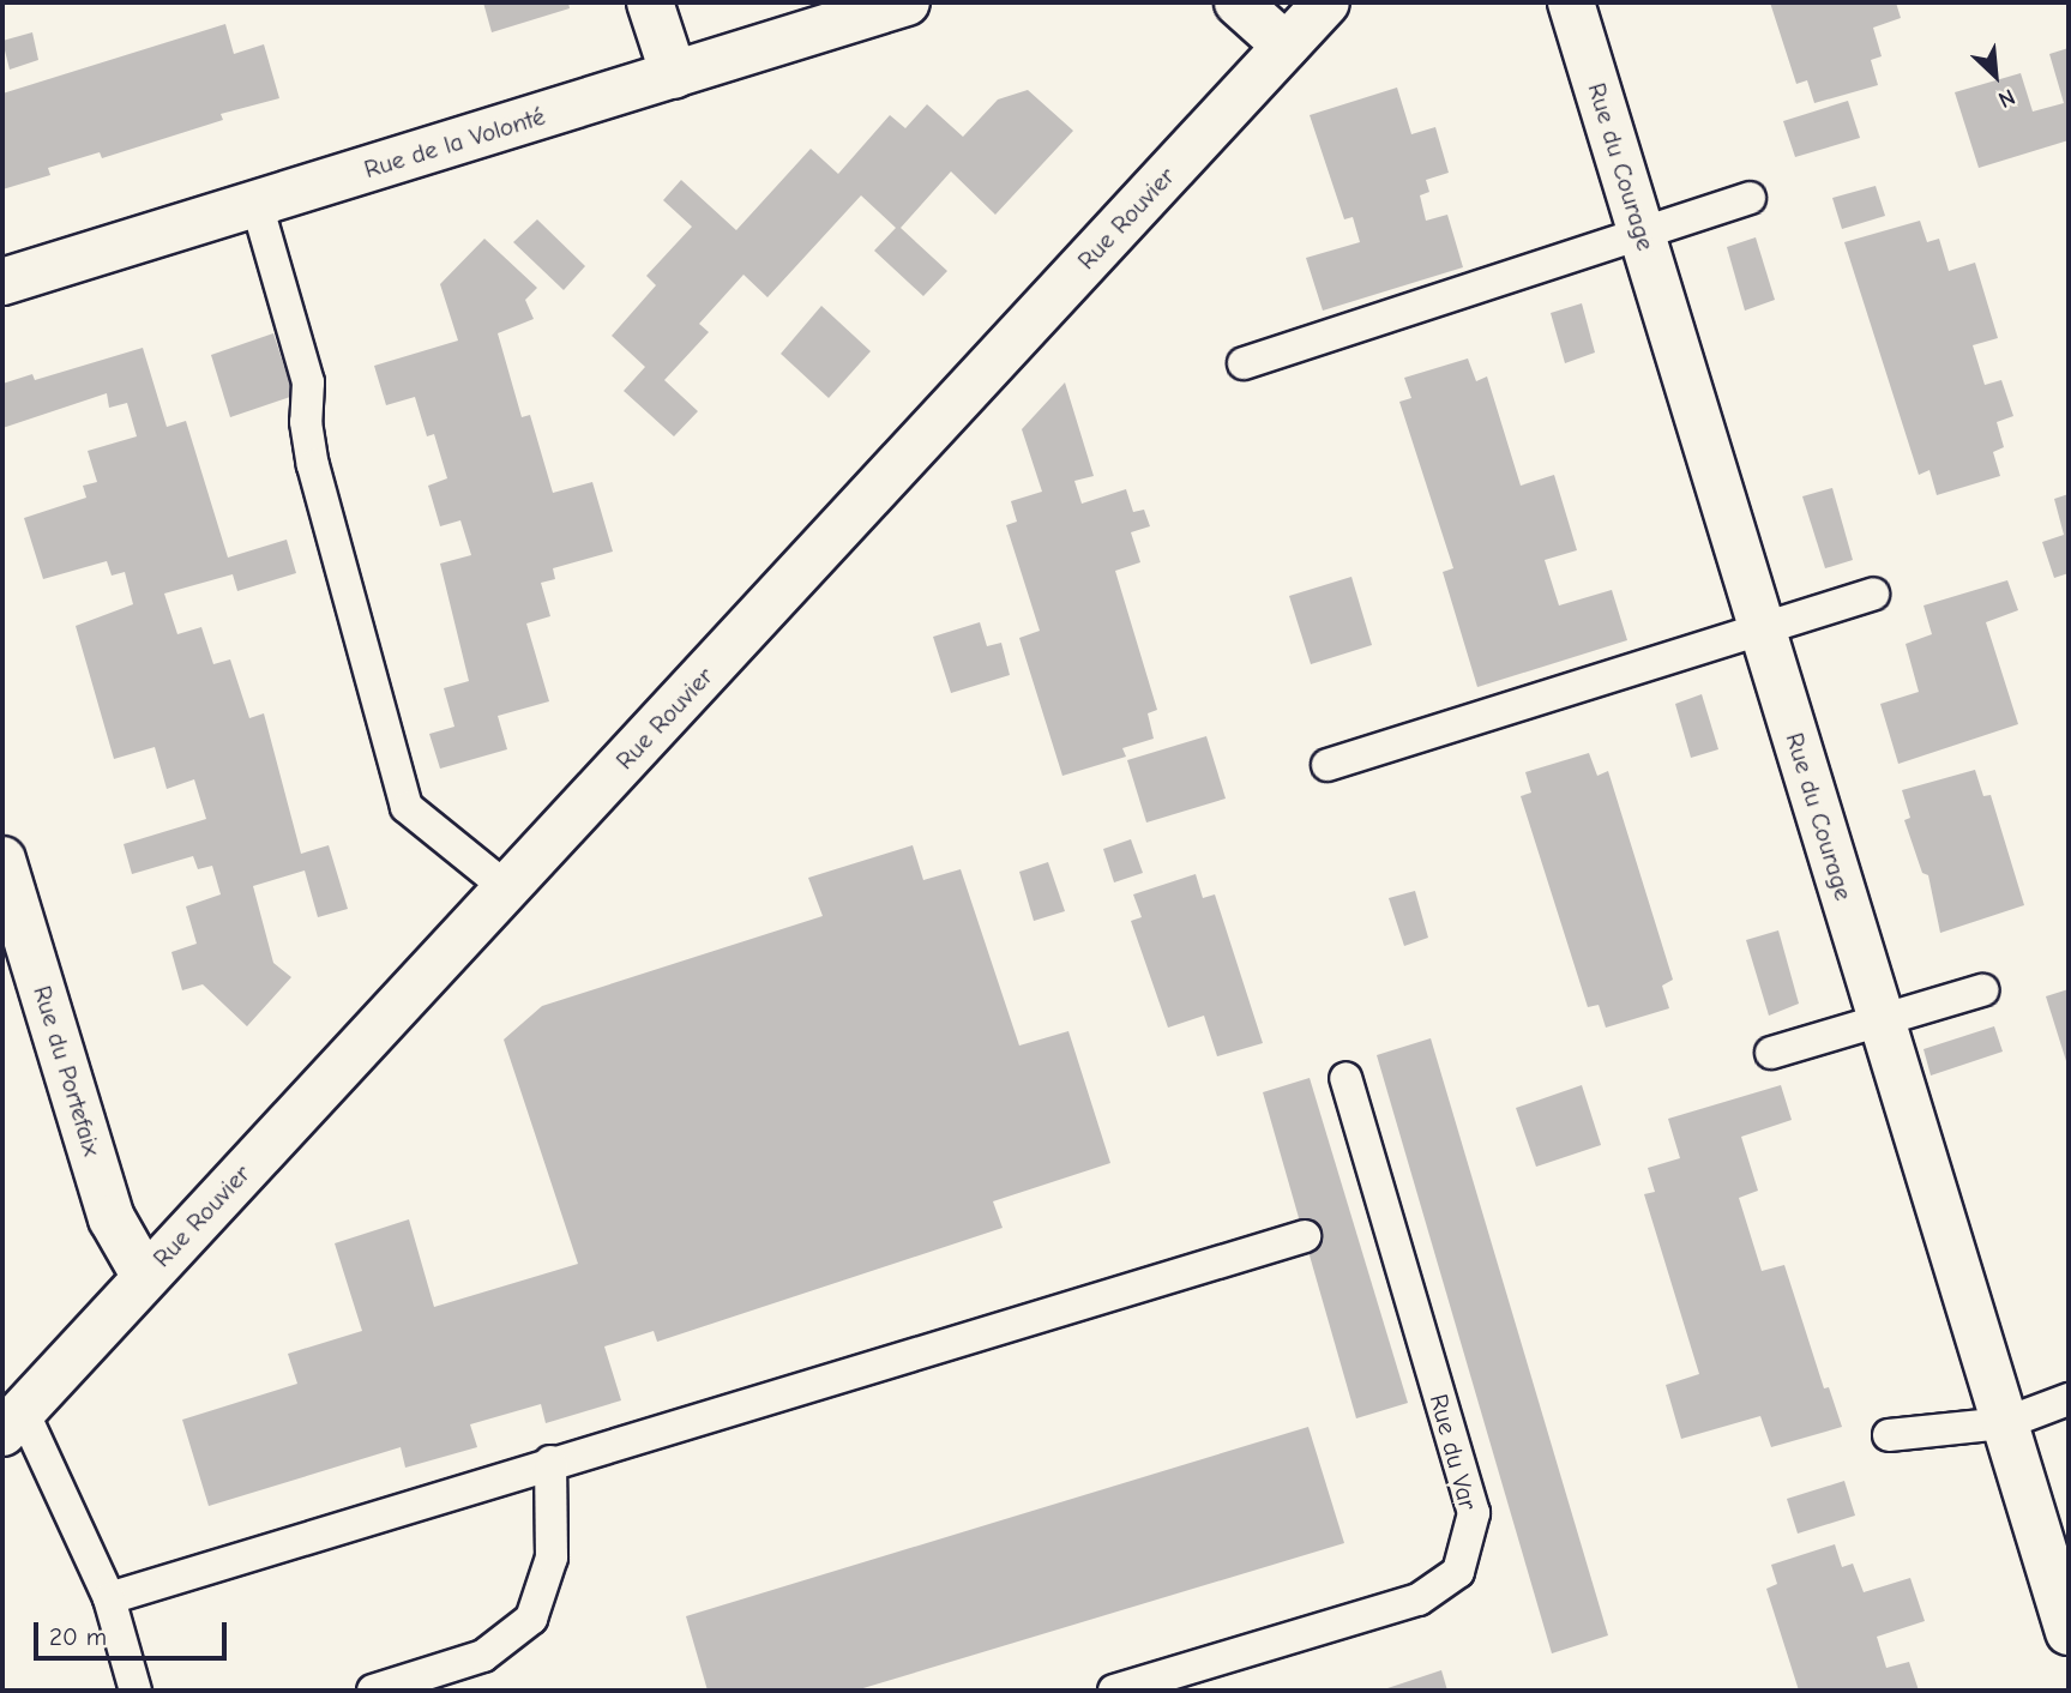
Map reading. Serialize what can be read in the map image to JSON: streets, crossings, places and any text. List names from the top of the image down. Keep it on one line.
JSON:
{"streets":{"street":["Rue de la Volonté","Rue du Courage","Rue Rouvier","Rue du Portefaix"],"lane":["Rue du Var"]},"crossings":[["Rue Rouvier","Rue du Portefaix"]],"scale_bar":"20 m","north":"bottom right"}
